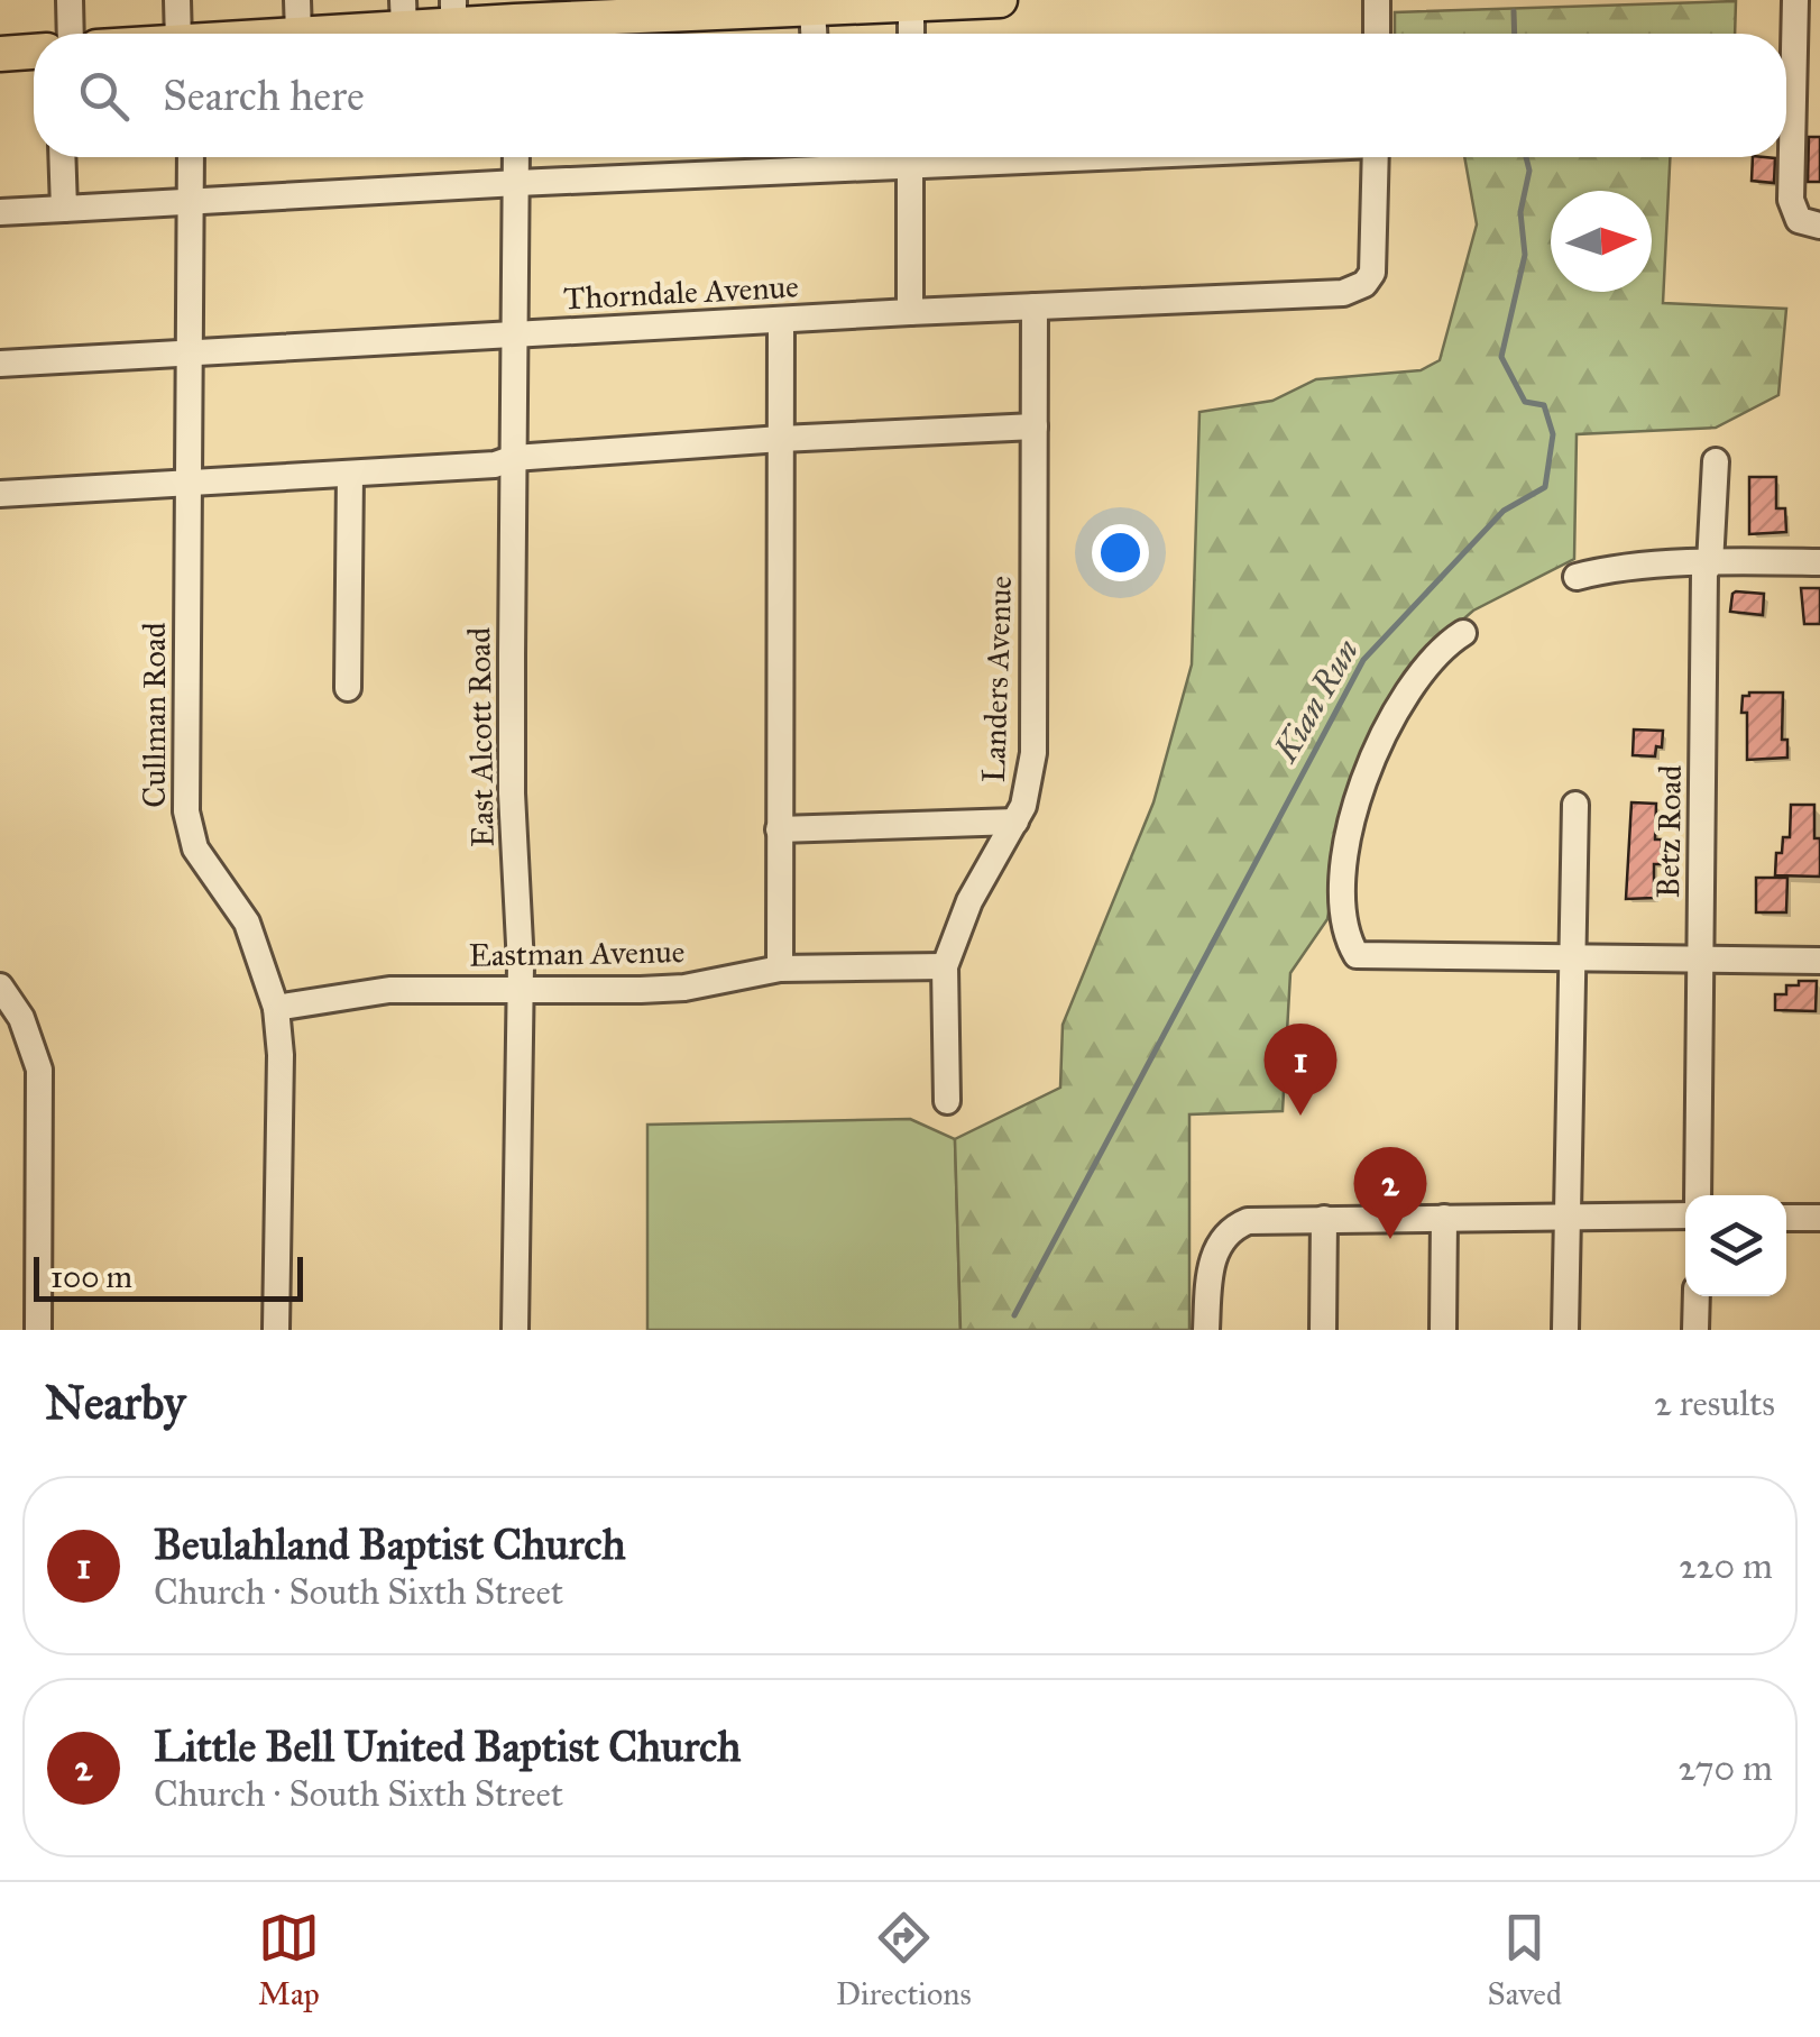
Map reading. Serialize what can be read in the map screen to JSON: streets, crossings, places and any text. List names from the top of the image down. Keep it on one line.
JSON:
{"streets":{"street":["Thorndale Avenue","Landers Avenue","Cullman Road","East Alcott Road","Betz Road","Eastman Avenue"]},"crossings":[["Thorndale Avenue","Landers Avenue"],["Thorndale Avenue","Cullman Road"],["Thorndale Avenue","East Alcott Road"],["Landers Avenue","Eastman Avenue"],["Cullman Road","Eastman Avenue"],["East Alcott Road","Eastman Avenue"]],"water":["Kian Run"],"scale_bar":"100 m","north":"right","page":{"search":"Search here","pins":["1","2"],"scale":"100 m","heading":["Nearby","2 results"],"list":[{"mark":"1","name":"Beulahland Baptist Church","note":"Church · South Sixth Street","value":"220 m"},{"mark":"2","name":"Little Bell United Baptist Church","note":"Church · South Sixth Street","value":"270 m"}],"nav":["Map","Directions","Saved"]}}
